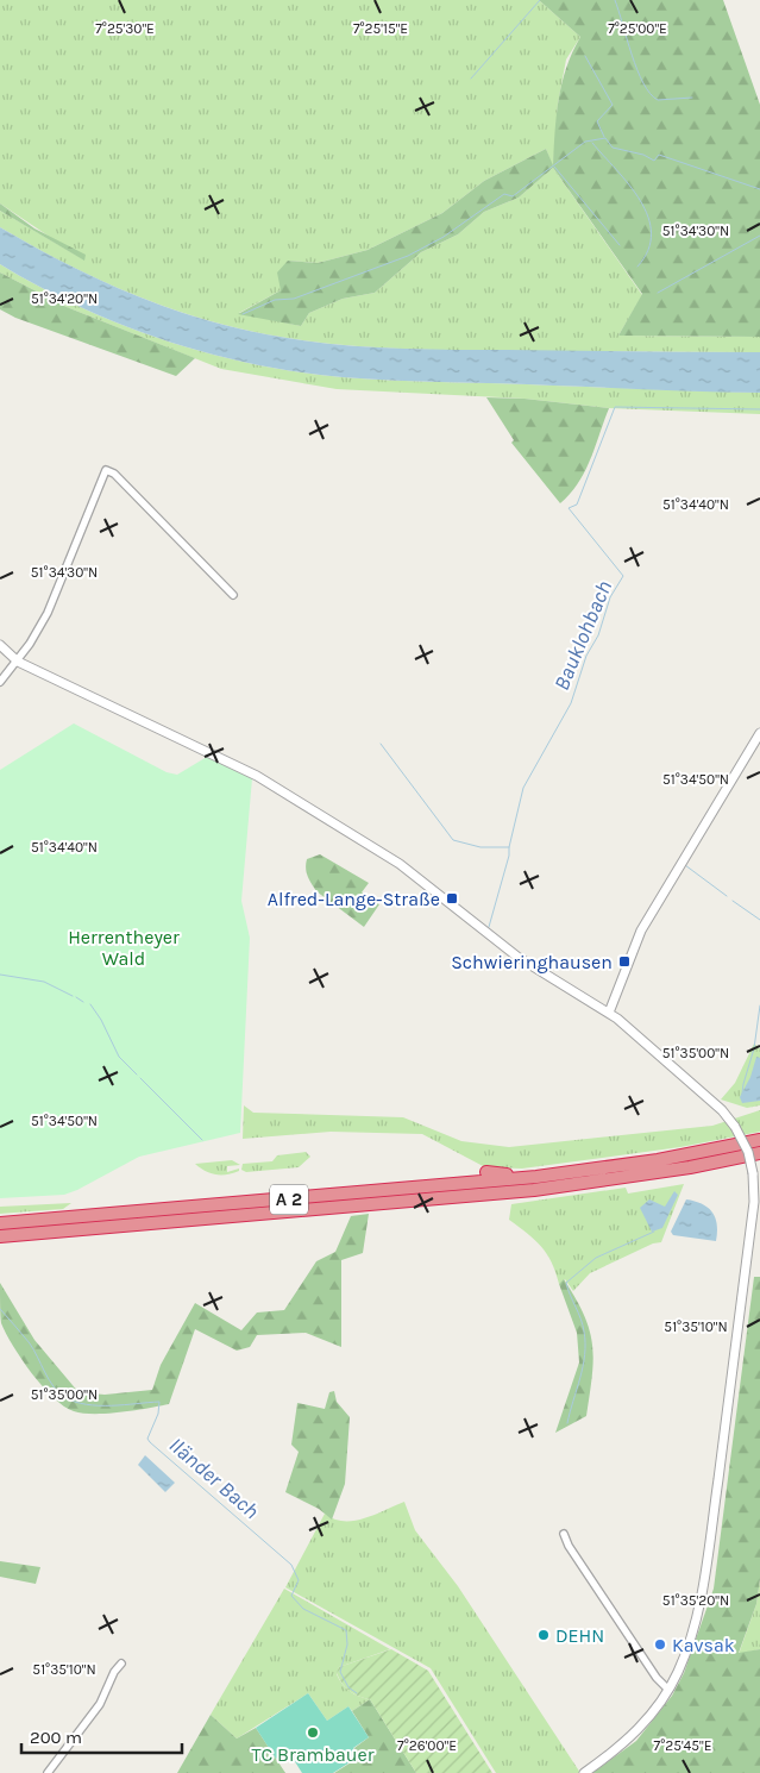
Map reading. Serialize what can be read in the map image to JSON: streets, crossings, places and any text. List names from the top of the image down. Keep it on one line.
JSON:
{"streets":{"highway":["A 2"]},"water":["Bauklohbach","Iländer Bach"],"parks":["Herrentheyer Wald"],"places":{"transit":["Alfred-Lange-Straße","Schwieringhausen"],"other":["DEHN","Kavsak","TC Brambauer"]},"scale_bar":"200 m","coordinates":["7°25'30\"E","7°25'15\"E","7°25'00\"E","51°34'30\"N","51°34'20\"N","51°34'40\"N","51°34'50\"N","51°35'00\"N","51°35'10\"N","51°35'20\"N","7°26'00\"E","7°25'45\"E"]}
